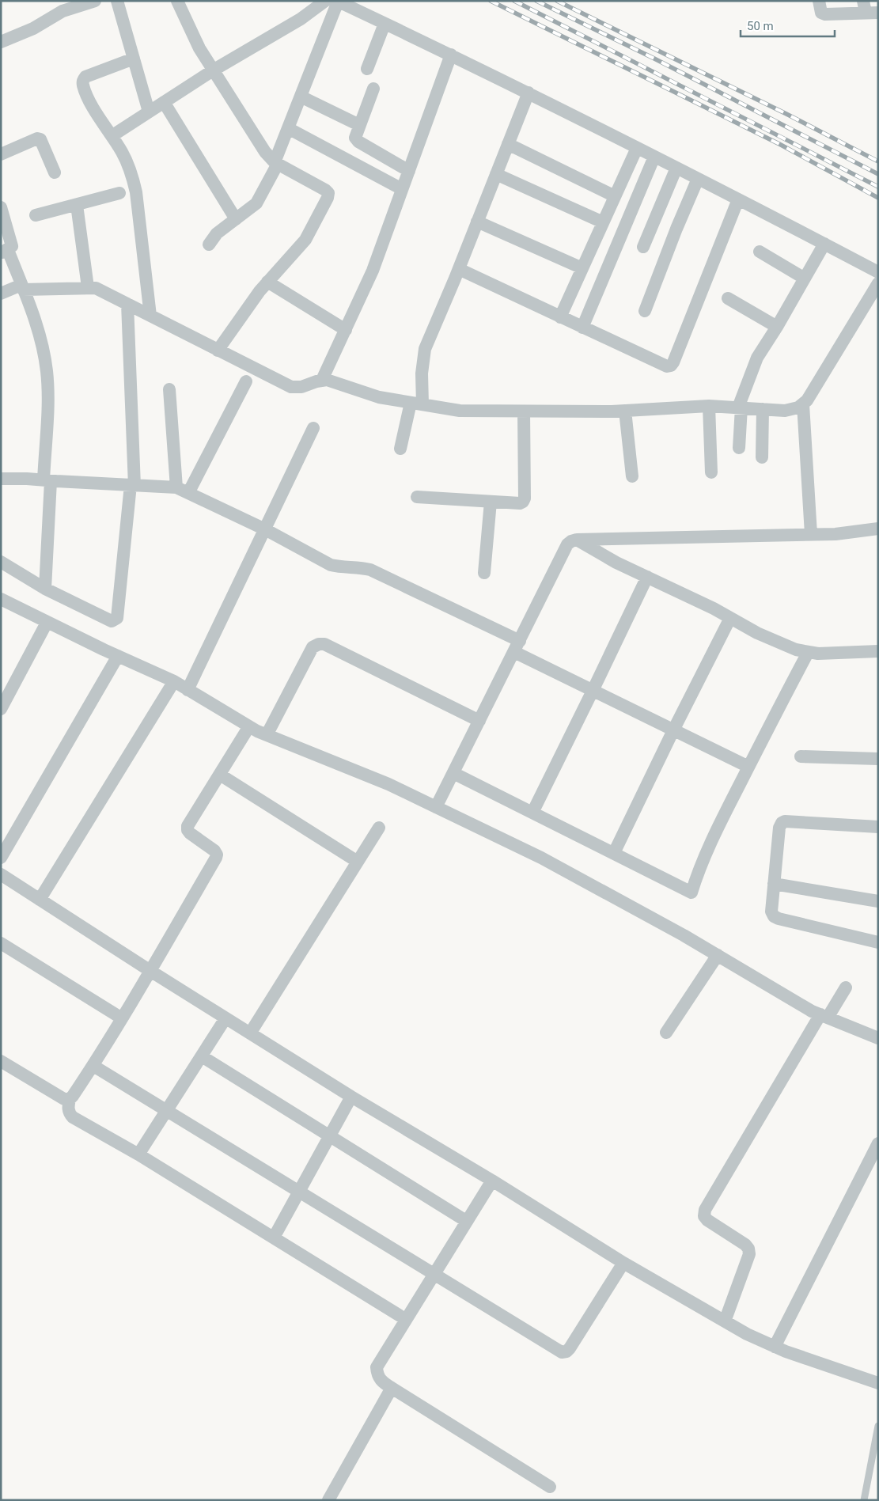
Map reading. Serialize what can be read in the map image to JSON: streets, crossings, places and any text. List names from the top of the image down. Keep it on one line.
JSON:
{"scale_bar":"50 m"}
